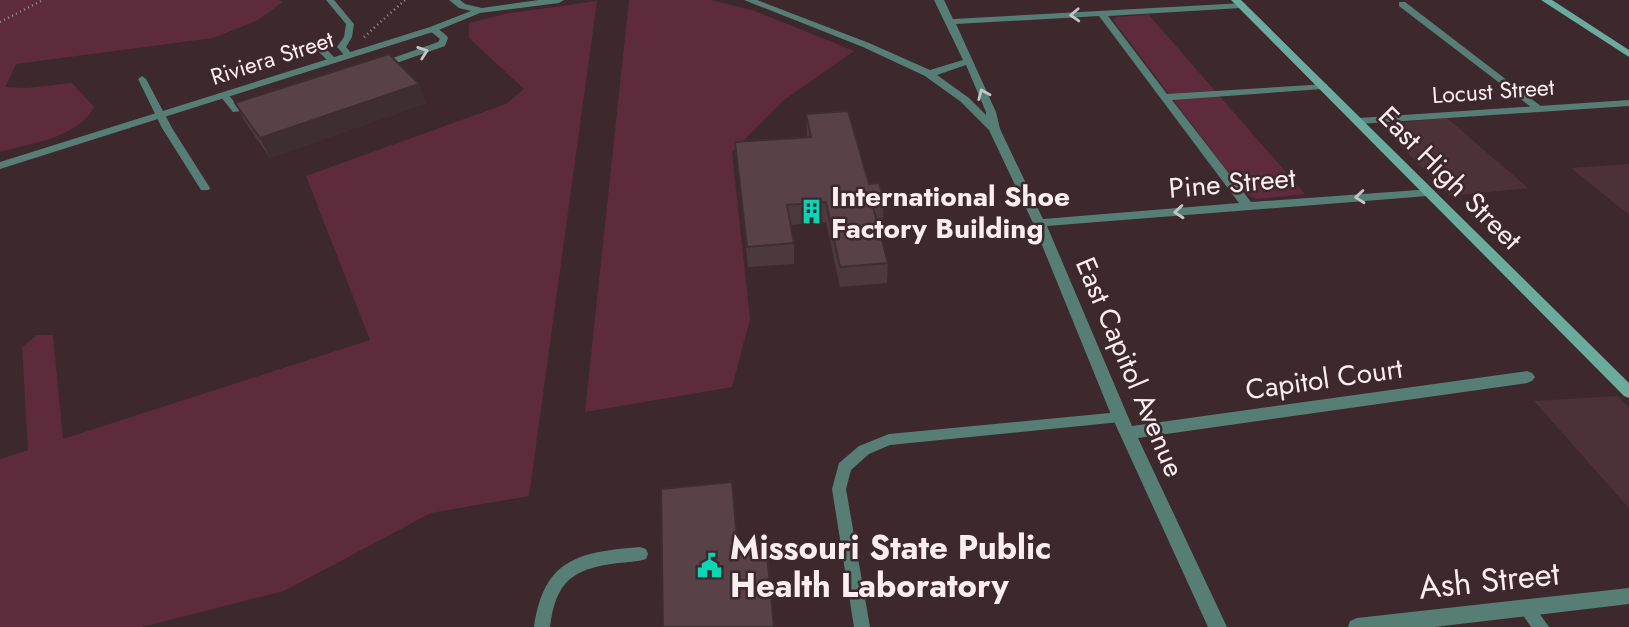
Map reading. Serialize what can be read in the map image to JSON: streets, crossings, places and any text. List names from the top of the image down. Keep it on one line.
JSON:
{"streets":{"main road":["East High Street"],"street":["Riviera Street","Locust Street","Pine Street","East Capitol Avenue","Capitol Court","Ash Street"]},"crossings":[["Locust Street","East High Street"],["East High Street","Pine Street"],["Pine Street","East Capitol Avenue"],["East Capitol Avenue","Capitol Court"]],"places":{"building":["International Shoe Factory Building"],"public building":["Missouri State Public Health Laboratory"]}}
